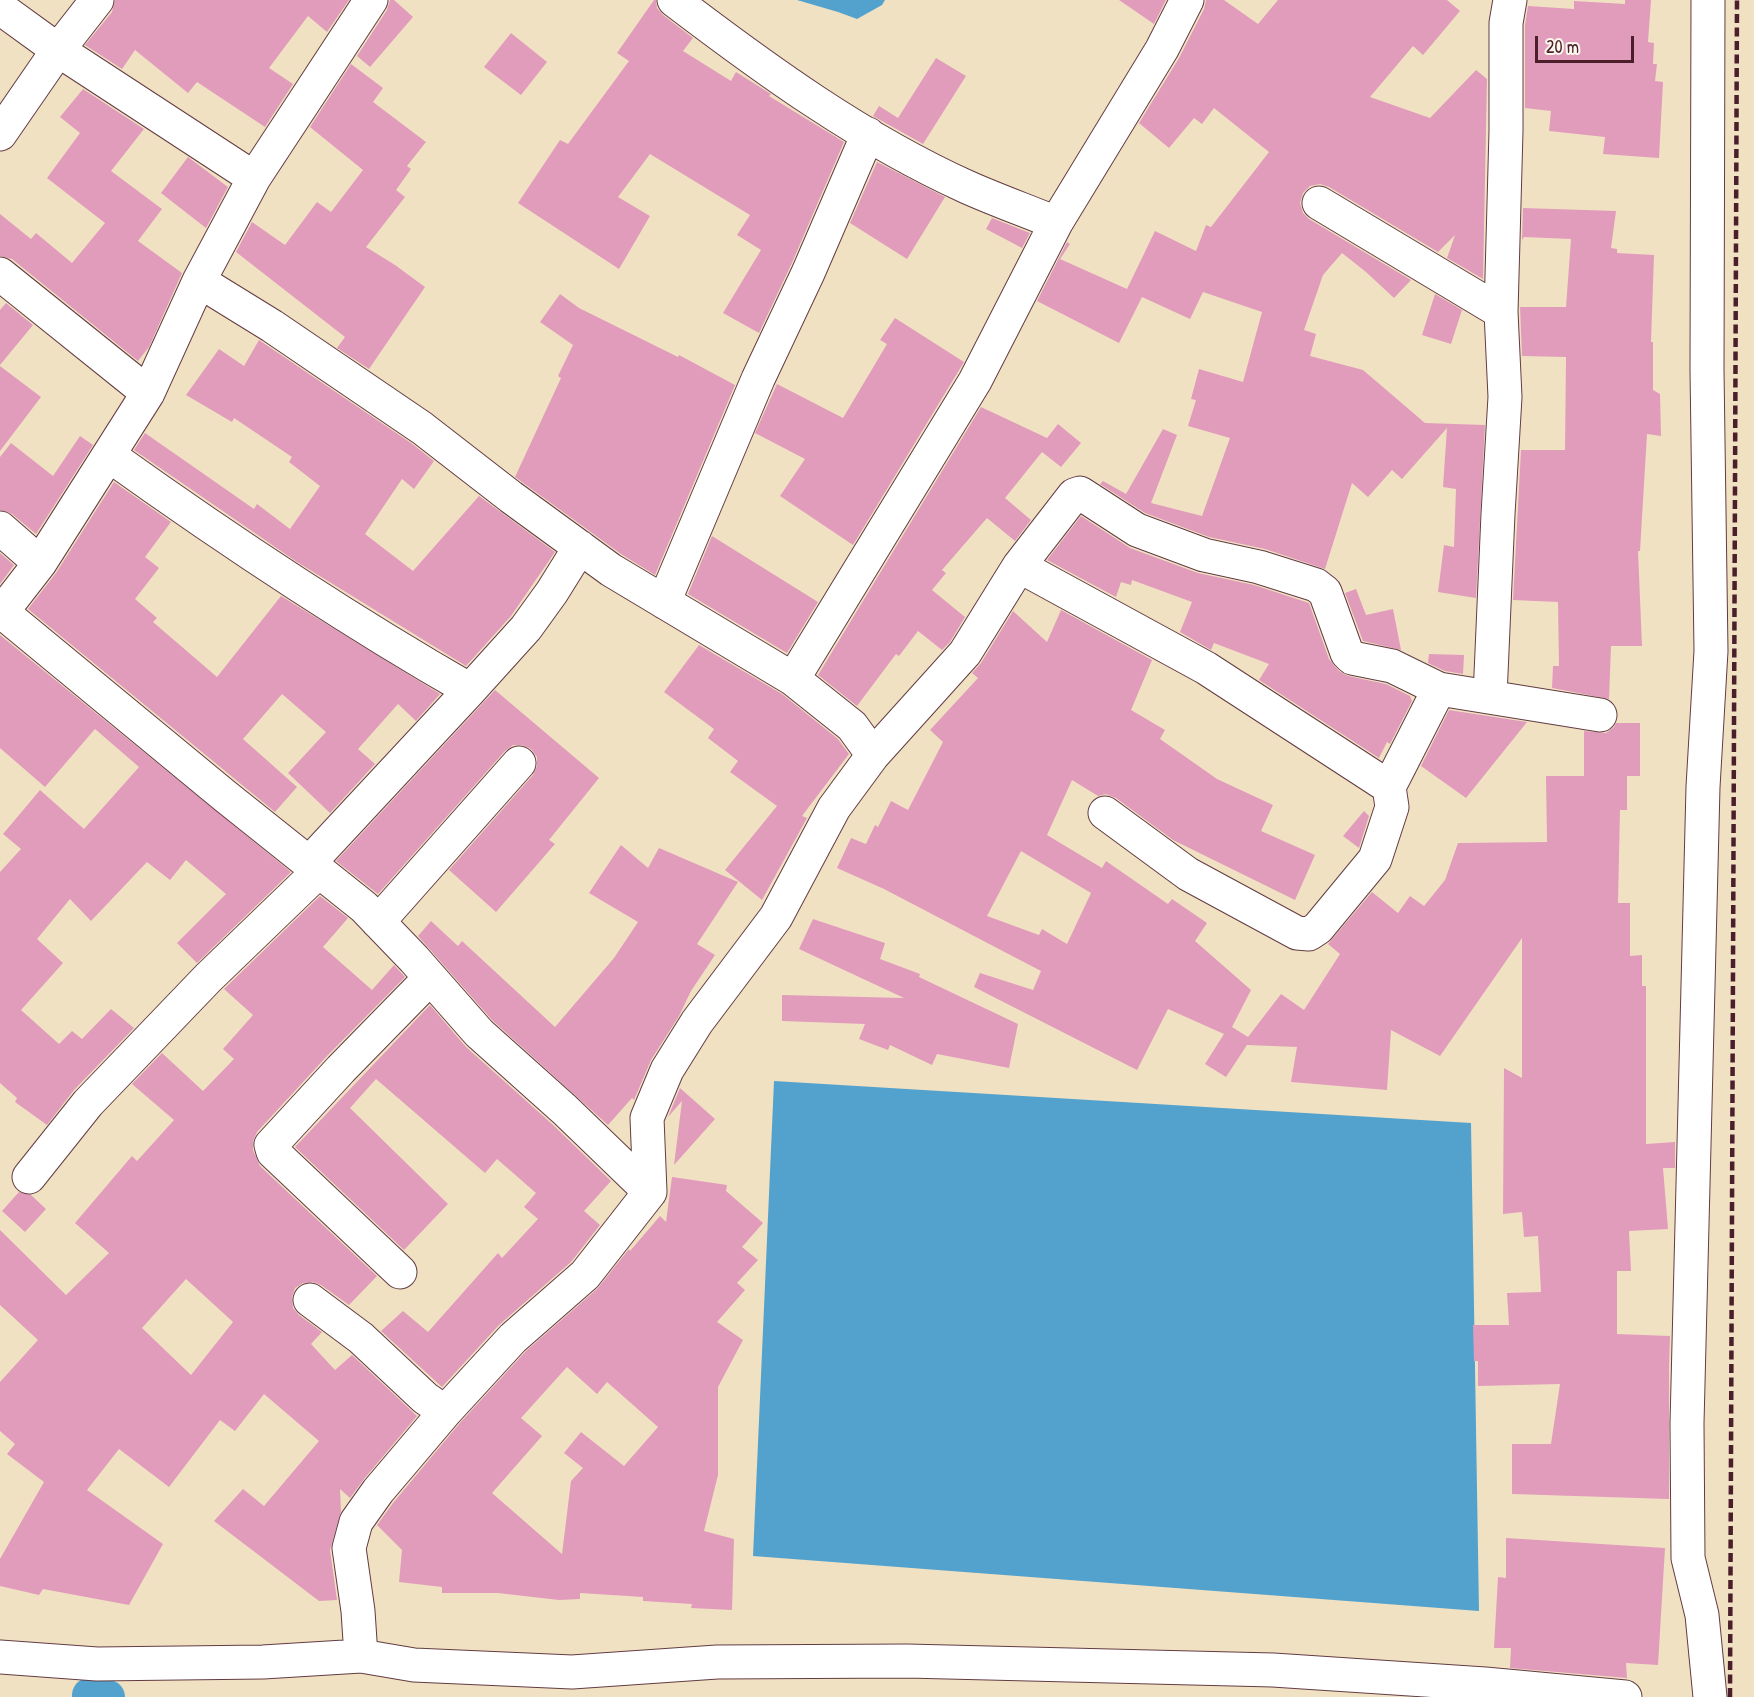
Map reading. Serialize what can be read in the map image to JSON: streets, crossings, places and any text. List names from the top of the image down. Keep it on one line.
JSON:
{"scale_bar":"20 m"}
